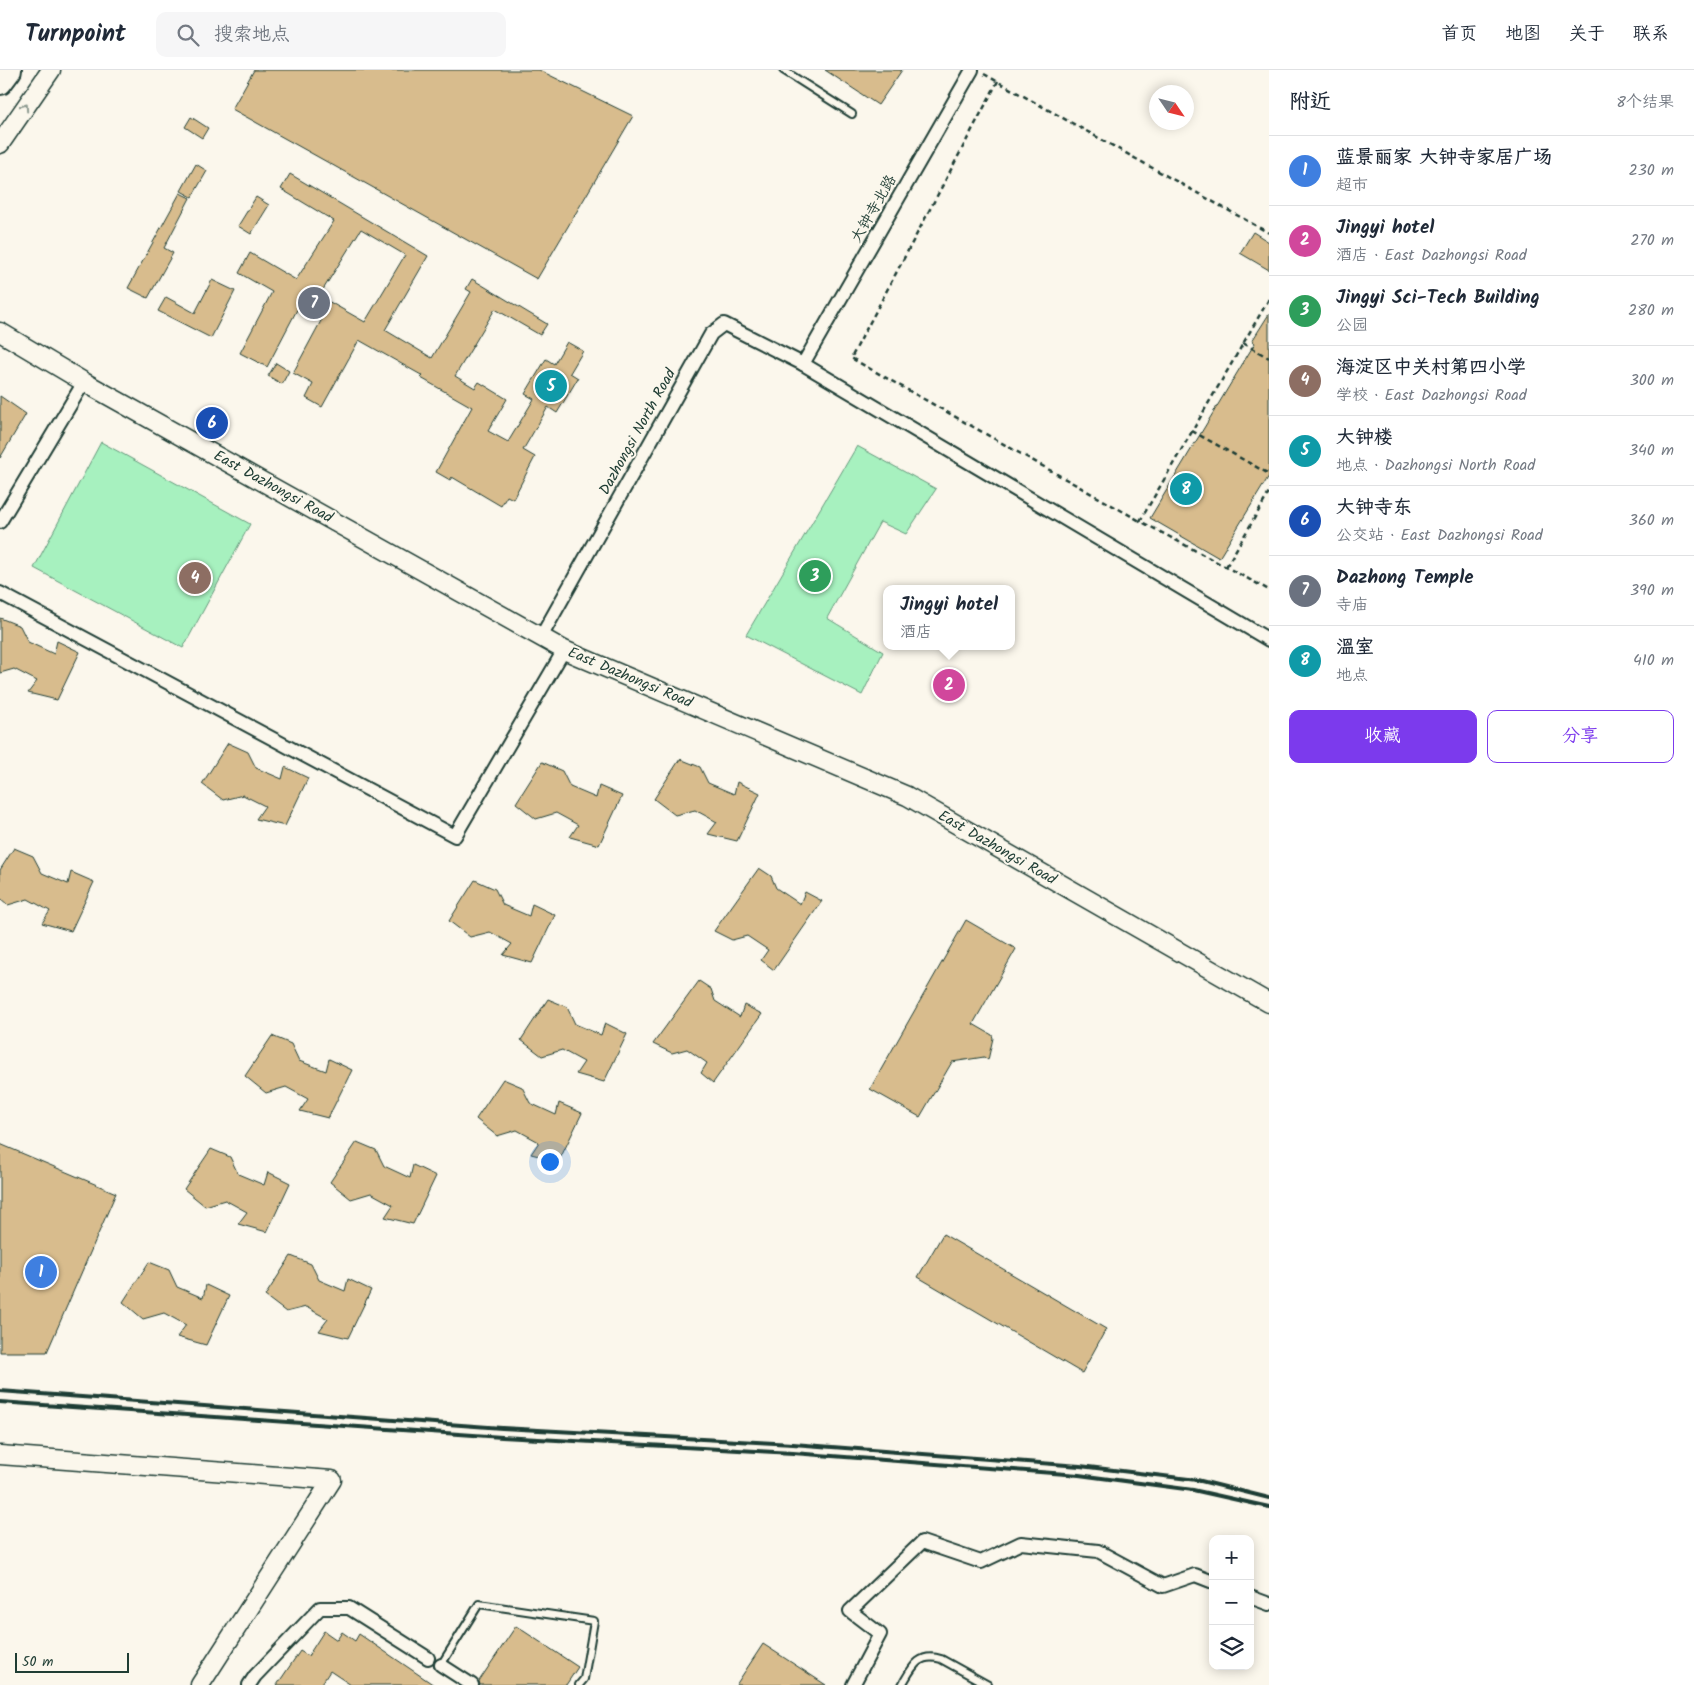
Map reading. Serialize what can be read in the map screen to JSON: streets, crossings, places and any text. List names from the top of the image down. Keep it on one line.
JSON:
{"streets":{"street":["大钟寺北路","Dazhongsi North Road","East Dazhongsi Road"]},"crossings":[["大钟寺北路","Dazhongsi North Road"],["Dazhongsi North Road","East Dazhongsi Road"]],"scale_bar":"50 m","north":"bottom right","page":{"header":"Turnpoint","search":"搜索地点","nav":["首页","地图","关于","联系"],"heading":["附近","8个结果"],"list":[{"mark":"1","name":"蓝景丽家 大钟寺家居广场","note":"超市","value":"230 m"},{"mark":"2","name":"Jingyi hotel","note":"酒店 · East Dazhongsi Road","value":"270 m"},{"mark":"3","name":"Jingyi Sci-Tech Building","note":"公园","value":"280 m"},{"mark":"4","name":"海淀区中关村第四小学","note":"学校 · East Dazhongsi Road","value":"300 m"},{"mark":"5","name":"大钟楼","note":"地点 · Dazhongsi North Road","value":"340 m"},{"mark":"6","name":"大钟寺东","note":"公交站 · East Dazhongsi Road","value":"360 m"},{"mark":"7","name":"Dazhong Temple","note":"寺庙","value":"390 m"},{"mark":"8","name":"温室","note":"地点","value":"410 m"}],"pins":["7","5","6","8","3","4","2","1"],"popup":["Jingyi hotel","酒店"],"buttons":["收藏","分享"],"map_buttons":["+","−"],"scale":"50 m"}}
